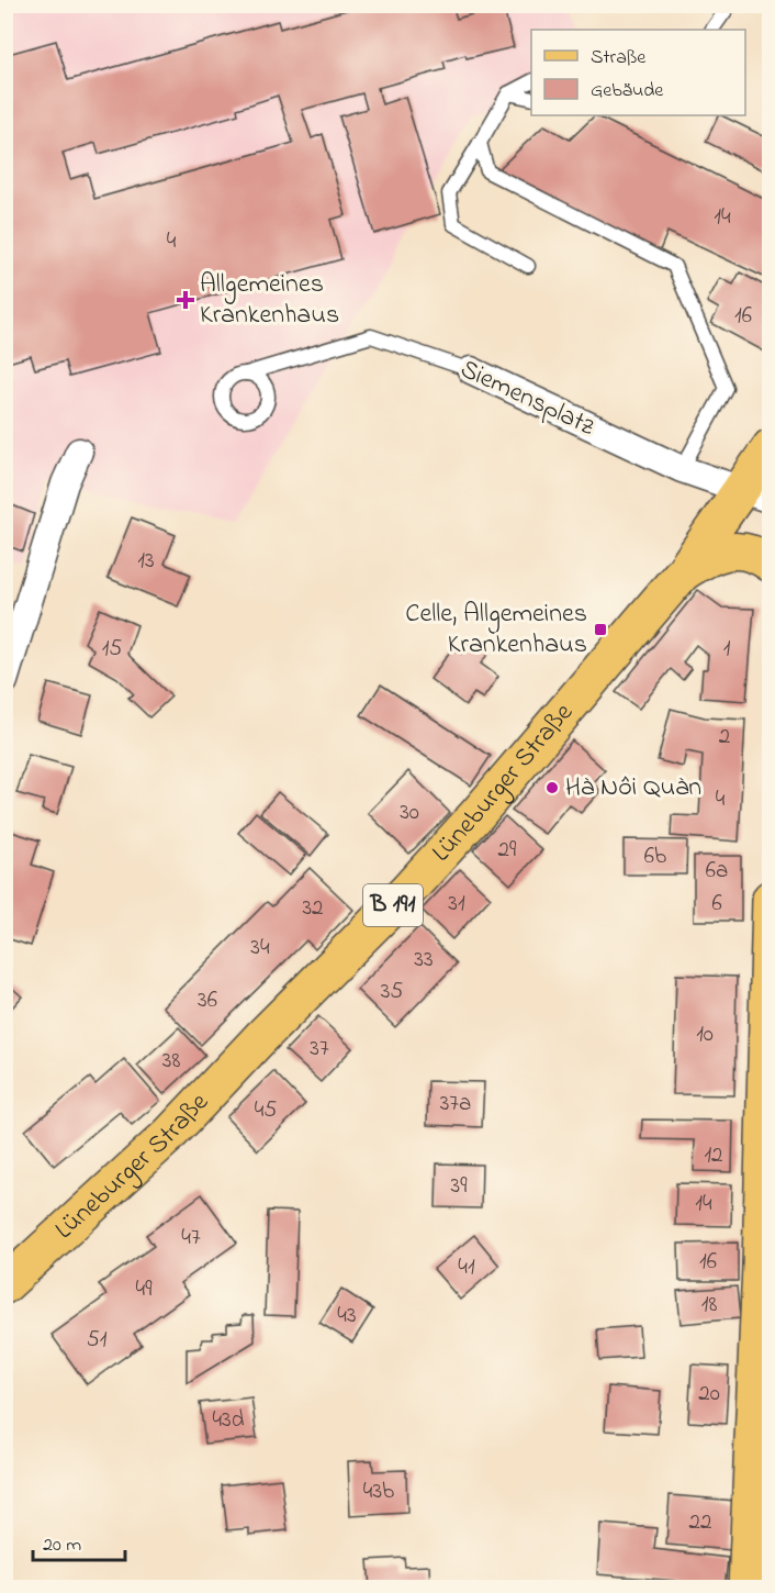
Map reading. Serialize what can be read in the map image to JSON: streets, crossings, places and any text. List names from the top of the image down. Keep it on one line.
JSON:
{"streets":{"main road":["Lüneburger Straße","B 191"],"street":["Siemensplatz"]},"crossings":[["Siemensplatz","Lüneburger Straße"]],"places":{"health":["Allgemeines Krankenhaus"],"transit":["Celle, Allgemeines Krankenhaus"],"other":["Hà Nôi Quàn"]},"house_numbers":["14","4","16","13","15","1","2","4","30","29","6b","6a","31","6","32","34","33","35","36","10","37","38","37a","45","12","39","14","47","16","41","49","18","43","51","20","43d","43b","22"],"legend":["Straße","Gebäude"],"scale_bar":"20 m"}
